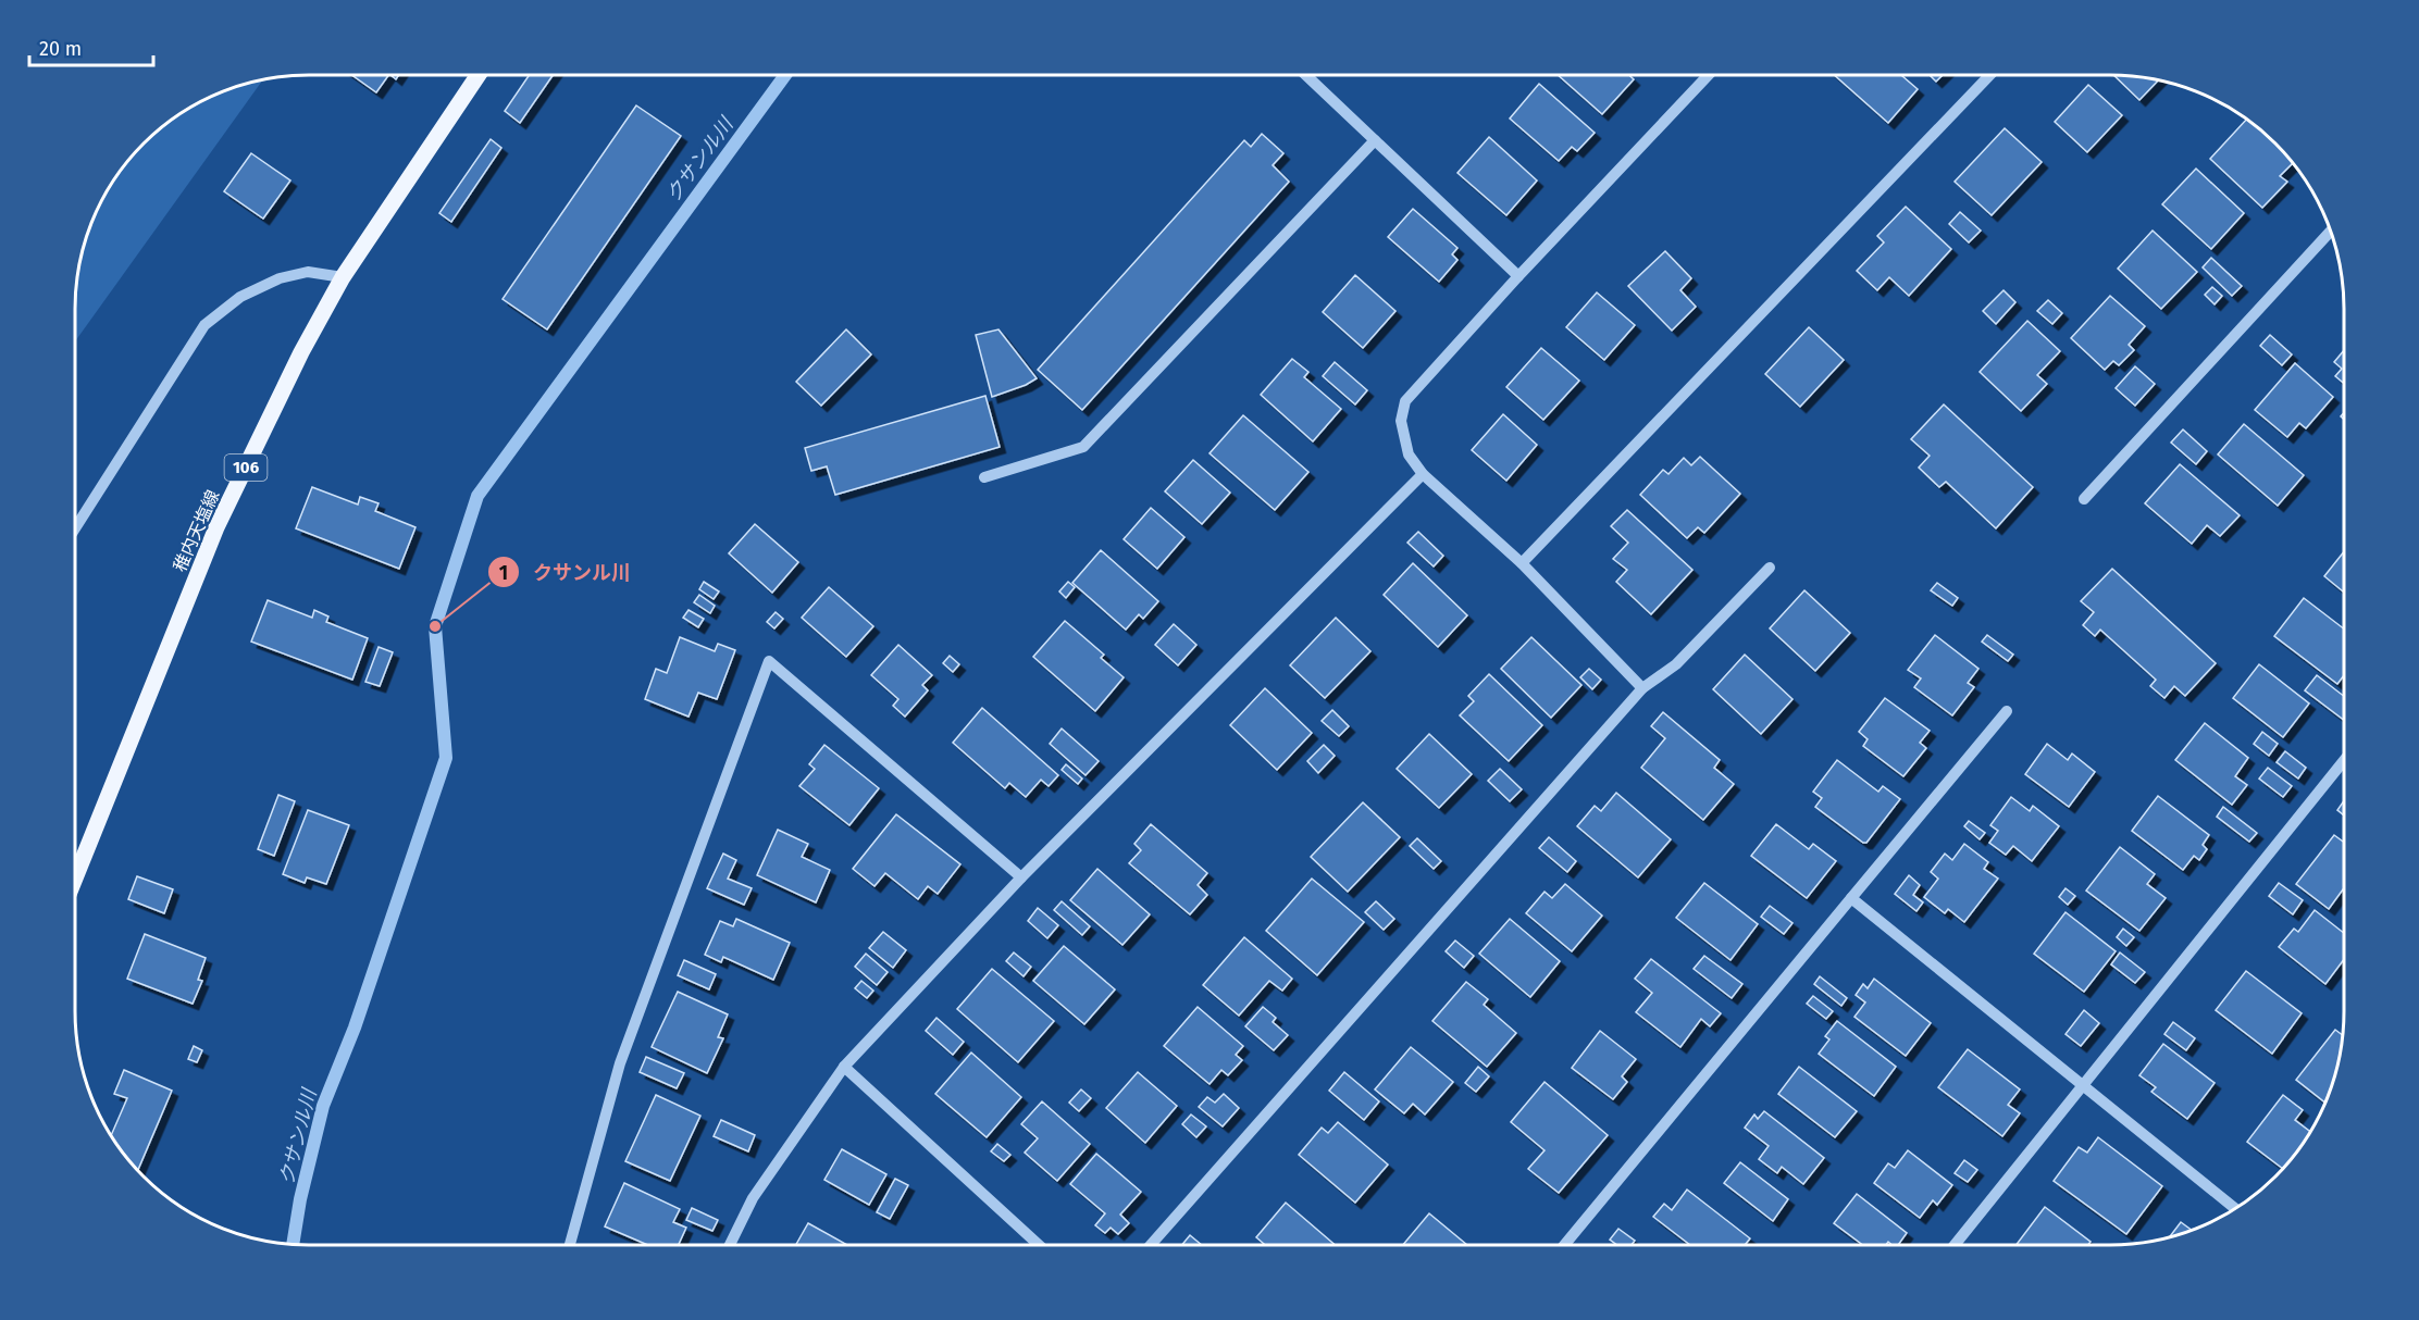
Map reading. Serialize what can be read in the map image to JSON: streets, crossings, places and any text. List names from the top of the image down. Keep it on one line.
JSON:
{"streets":{"main road":["106","稚内天塩線"]},"water":["クサンル川"],"places":["クサンル川"],"scale_bar":"20 m"}
